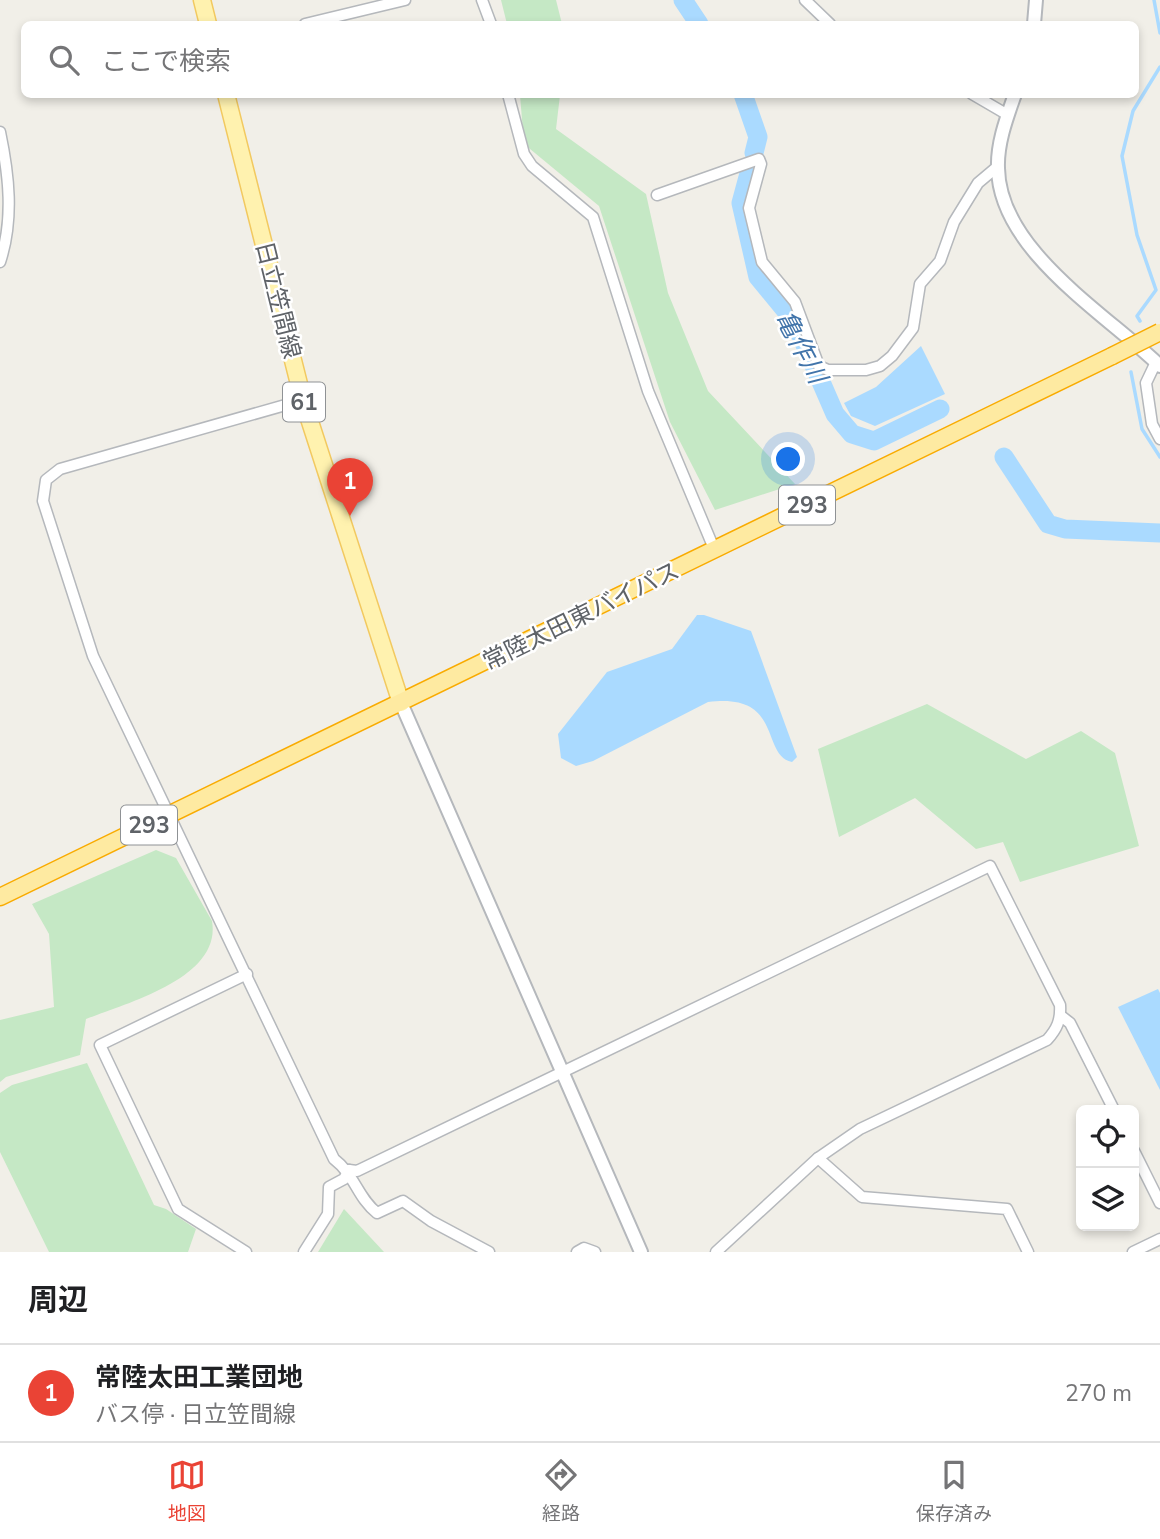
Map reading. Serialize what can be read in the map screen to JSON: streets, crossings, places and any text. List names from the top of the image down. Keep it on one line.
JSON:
{"streets":{"highway":["293","常陸太田東バイパス"],"main road":["日立笠間線","61"]},"crossings":[["日立笠間線","常陸太田東バイパス"]],"water":["亀作川"],"page":{"search":"ここで検索","pins":"1","heading":"周辺","list":[{"mark":"1","name":"常陸太田工業団地","note":"バス停 · 日立笠間線","value":"270 m"}],"nav":["地図","経路","保存済み"]}}
